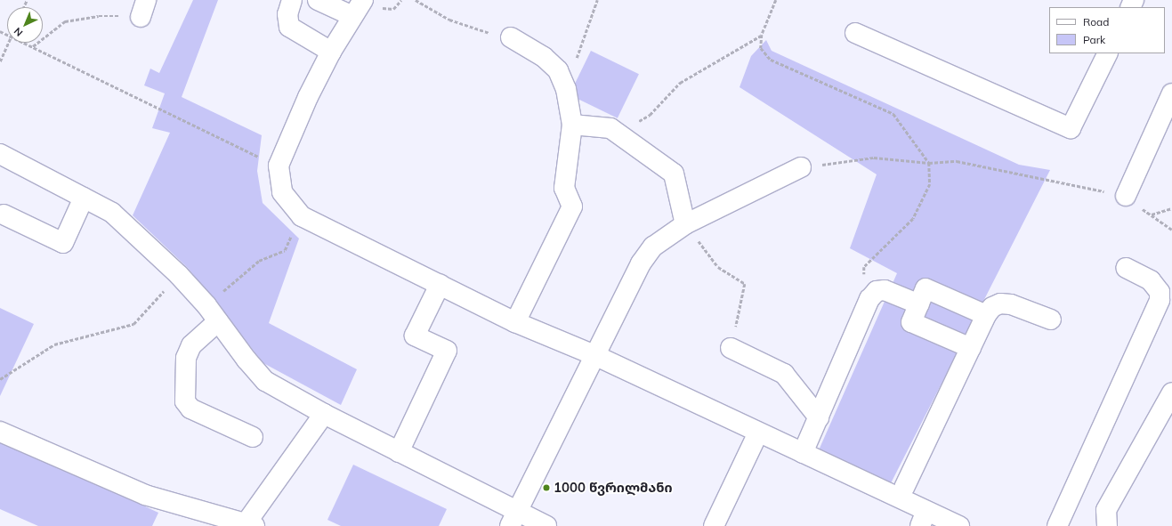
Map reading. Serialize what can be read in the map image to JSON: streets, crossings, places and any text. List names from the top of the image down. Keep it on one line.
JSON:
{"places":["1000 წვრილმანი"],"legend":["Road","Park"],"north":"bottom left"}
